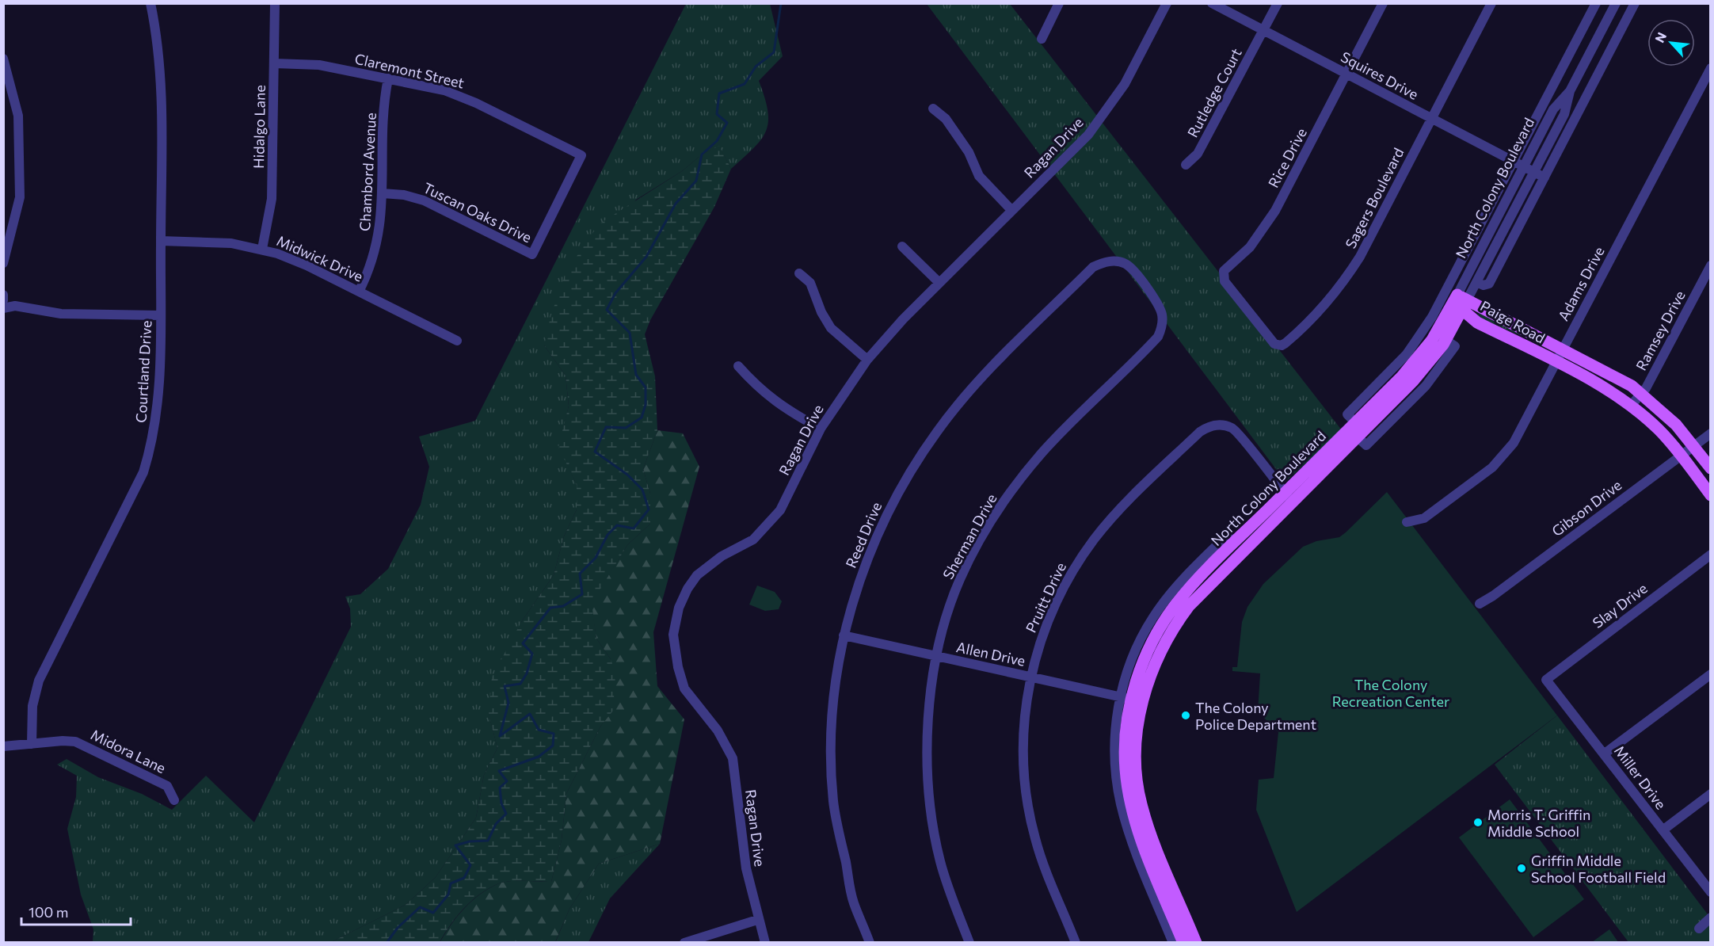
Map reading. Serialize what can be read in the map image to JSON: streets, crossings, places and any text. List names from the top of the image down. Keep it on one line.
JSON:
{"streets":{"main road":["North Colony Boulevard","Paige Road"],"street":["Claremont Street","Squires Drive","Rutledge Court","Hidalgo Lane","Ragan Drive","Rice Drive","Chambord Avenue","Sagers Boulevard","Tuscan Oaks Drive","Midwick Drive","Adams Drive","Ramsey Drive","Courtland Drive","Gibson Drive","Reed Drive","Sherman Drive","Pruitt Drive","Slay Drive","Allen Drive","Midora Lane","Miller Drive"]},"crossings":[["Claremont Street","Hidalgo Lane"],["Claremont Street","Chambord Avenue"],["Claremont Street","Tuscan Oaks Drive"],["Squires Drive","Rutledge Court"],["Squires Drive","Rice Drive"],["Squires Drive","North Colony Boulevard"],["Squires Drive","Sagers Boulevard"],["Hidalgo Lane","Midwick Drive"],["Rice Drive","Sagers Boulevard"],["Chambord Avenue","Tuscan Oaks Drive"],["Chambord Avenue","Midwick Drive"],["North Colony Boulevard","Paige Road"],["North Colony Boulevard","Pruitt Drive"],["North Colony Boulevard","Allen Drive"],["Midwick Drive","Courtland Drive"],["Adams Drive","Paige Road"],["Paige Road","Ramsey Drive"],["Paige Road","Gibson Drive"],["Courtland Drive","Midora Lane"],["Reed Drive","Sherman Drive"],["Reed Drive","Allen Drive"],["Sherman Drive","Allen Drive"],["Pruitt Drive","Allen Drive"],["Slay Drive","Miller Drive"]],"parks":["The Colony Recreation Center"],"places":["The Colony Police Department","Morris T. Griffin Middle School","Griffin Middle School Football Field"],"scale_bar":"100 m","north":"top left"}
